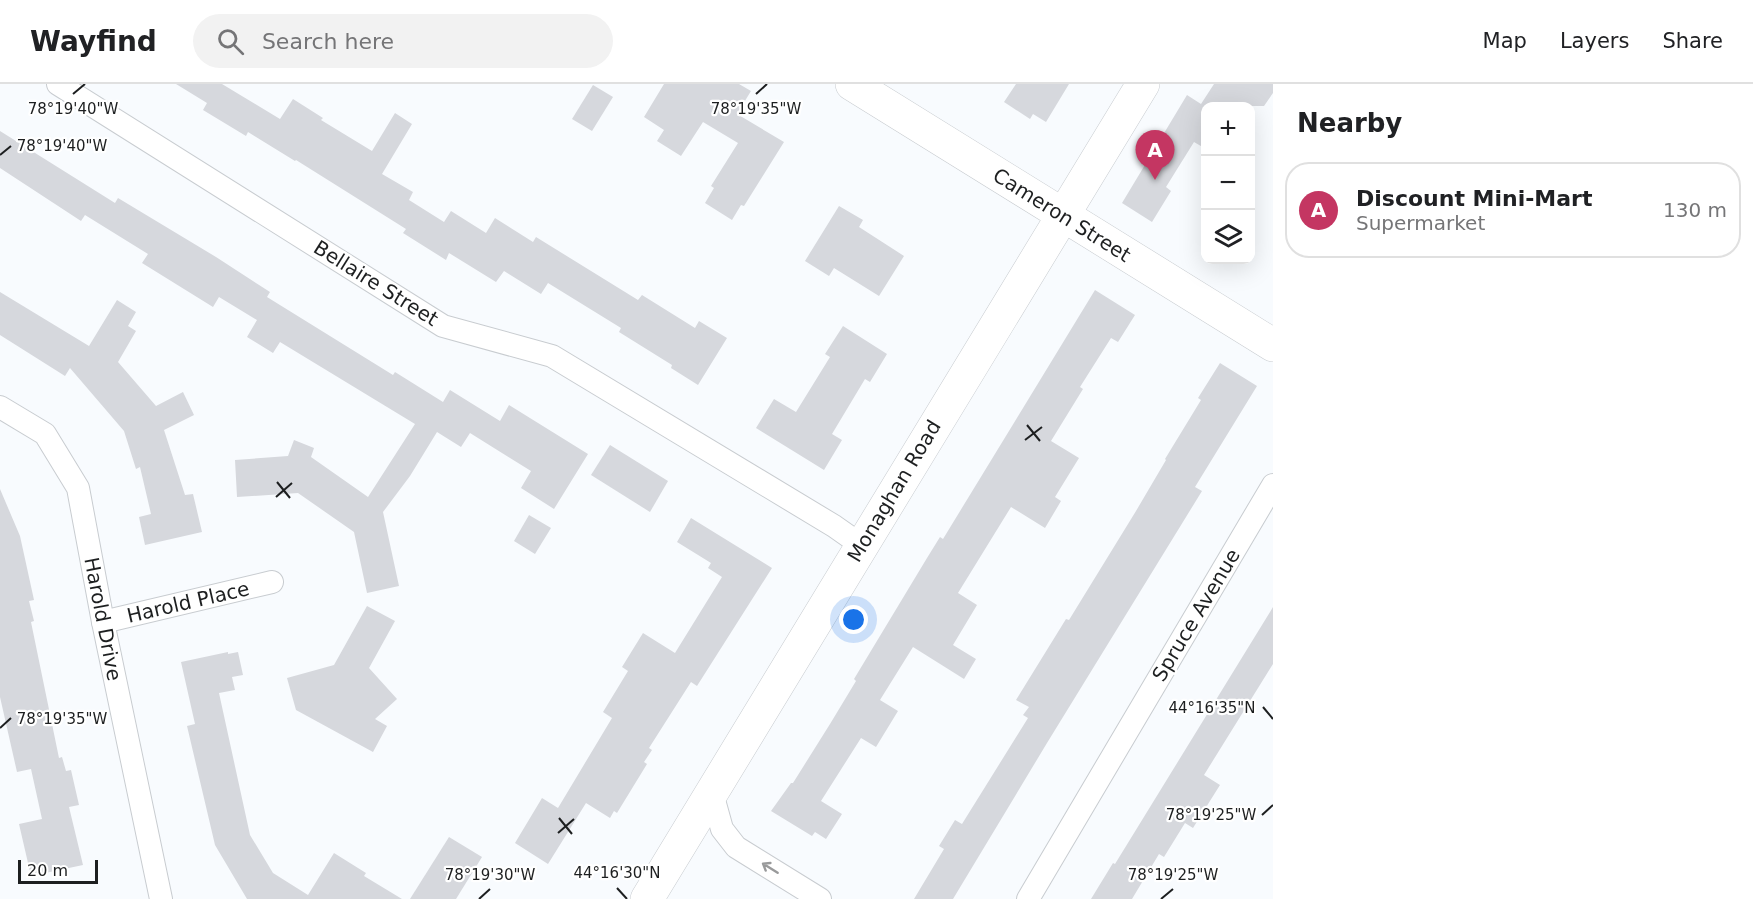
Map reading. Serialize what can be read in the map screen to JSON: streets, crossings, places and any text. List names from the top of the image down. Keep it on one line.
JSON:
{"streets":{"street":["Cameron Street","Bellaire Street","Monaghan Road","Harold Place","Spruce Avenue","Harold Drive"]},"crossings":[["Cameron Street","Monaghan Road"],["Bellaire Street","Monaghan Road"],["Harold Place","Harold Drive"]],"scale_bar":"20 m","page":{"header":"Wayfind","search":"Search here","nav":["Map","Layers","Share"],"heading":"Nearby","map_buttons":["+","−"],"pins":"A","list":[{"mark":"A","name":"Discount Mini-Mart","note":"Supermarket","value":"130 m"}],"scale":"20 m"},"coordinates":["78°19'40\"W","78°19'35\"W","44°16'35\"N","78°19'25\"W","44°16'30\"N","78°19'30\"W"]}
